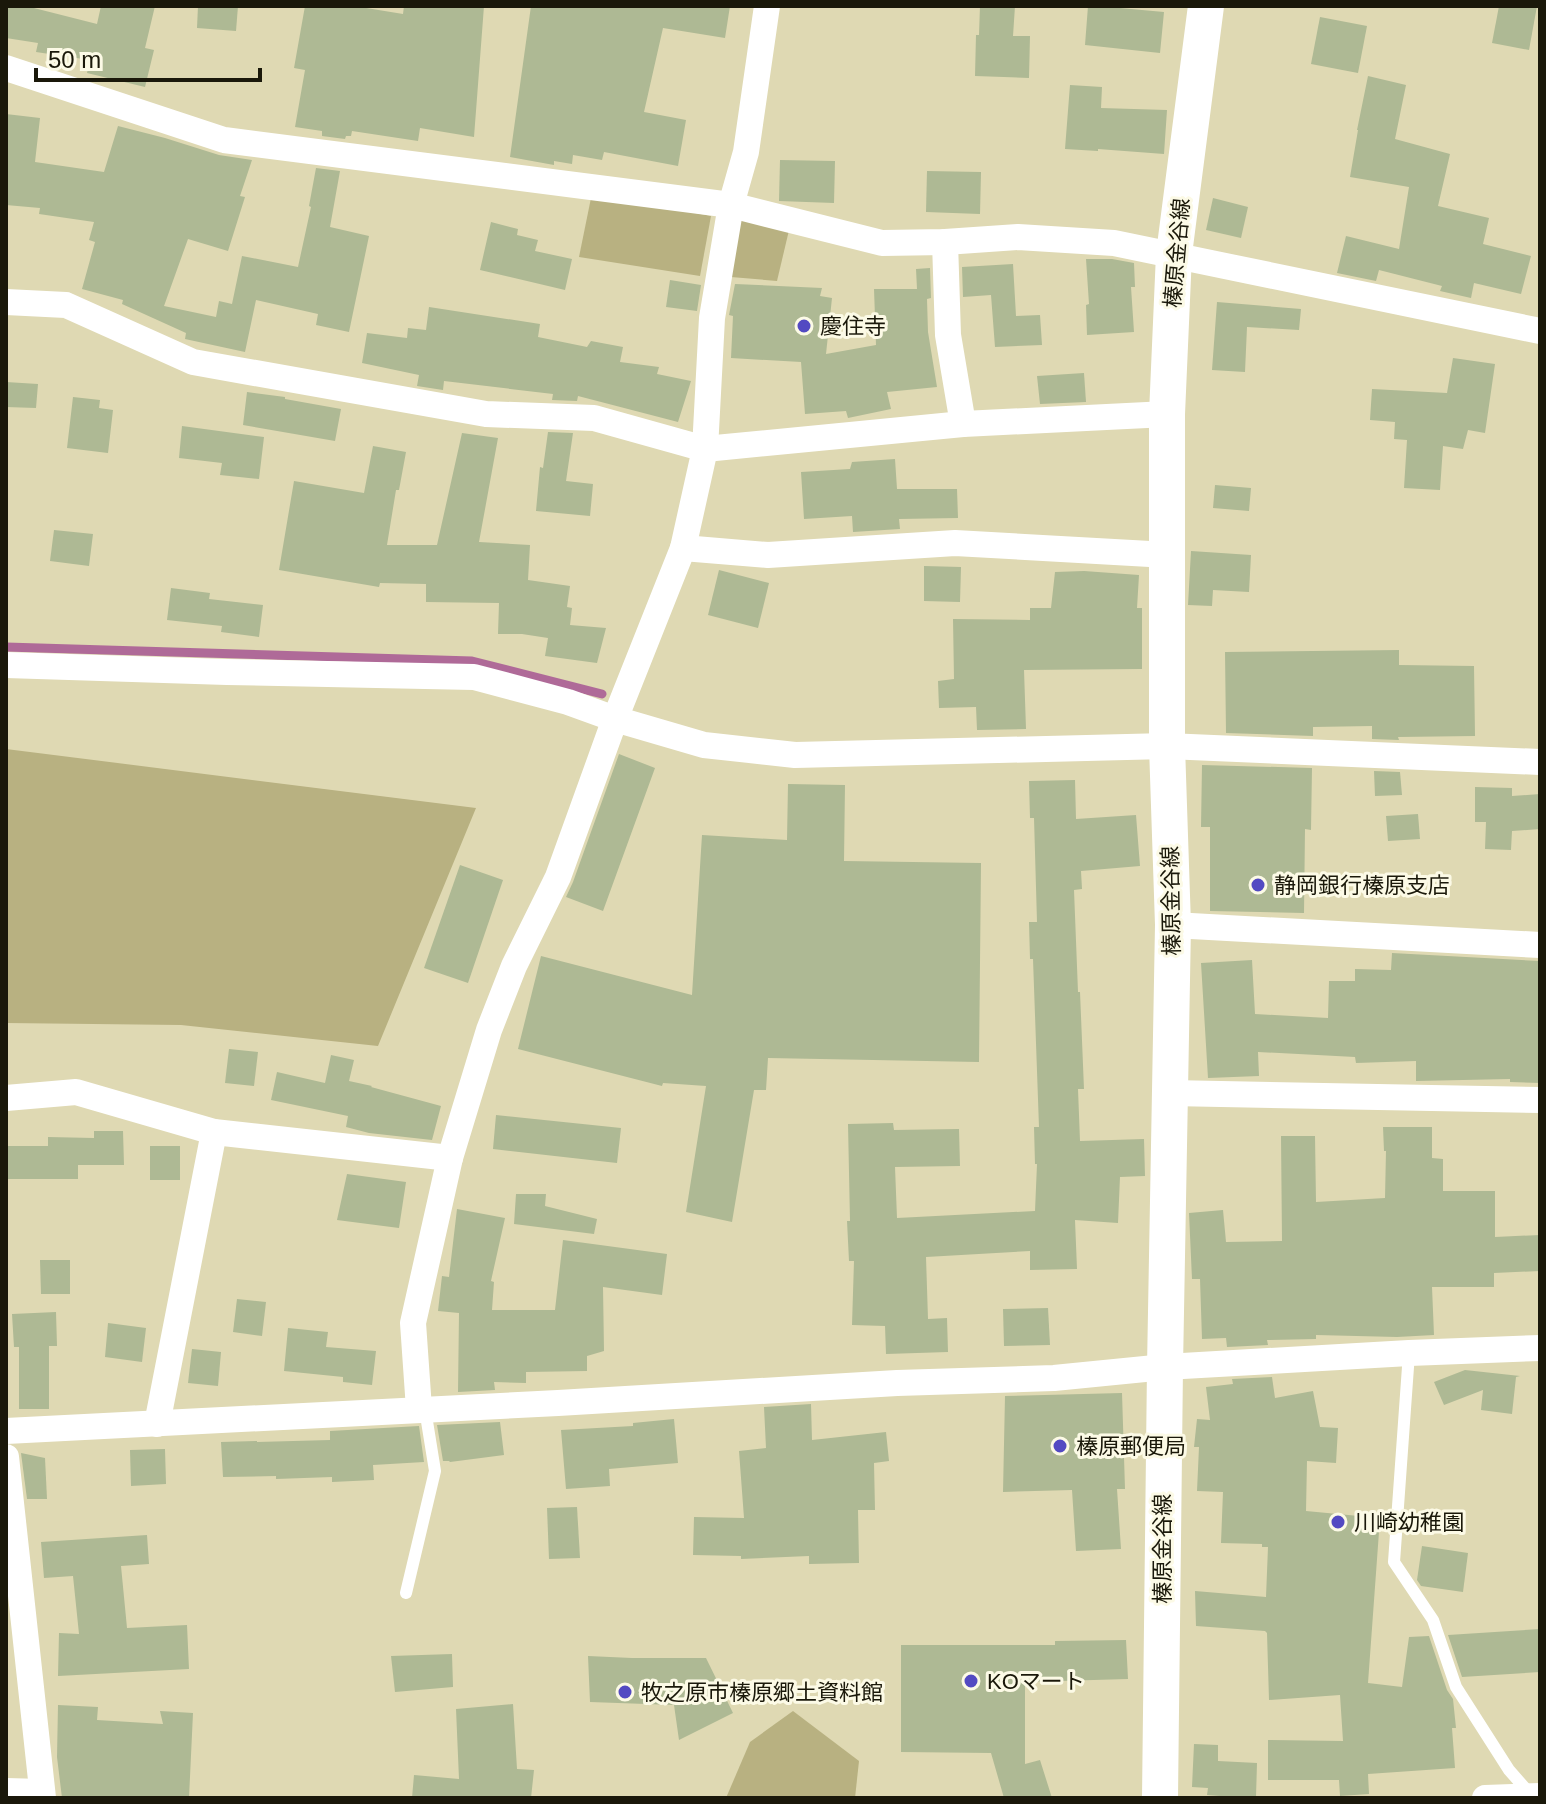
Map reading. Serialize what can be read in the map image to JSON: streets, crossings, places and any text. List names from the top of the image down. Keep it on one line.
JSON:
{"streets":{"main road":["榛原金谷線"]},"places":["慶住寺","静岡銀行榛原支店","榛原郵便局","川崎幼稚園","KOマート","牧之原市榛原郷土資料館"],"scale_bar":"50 m"}
